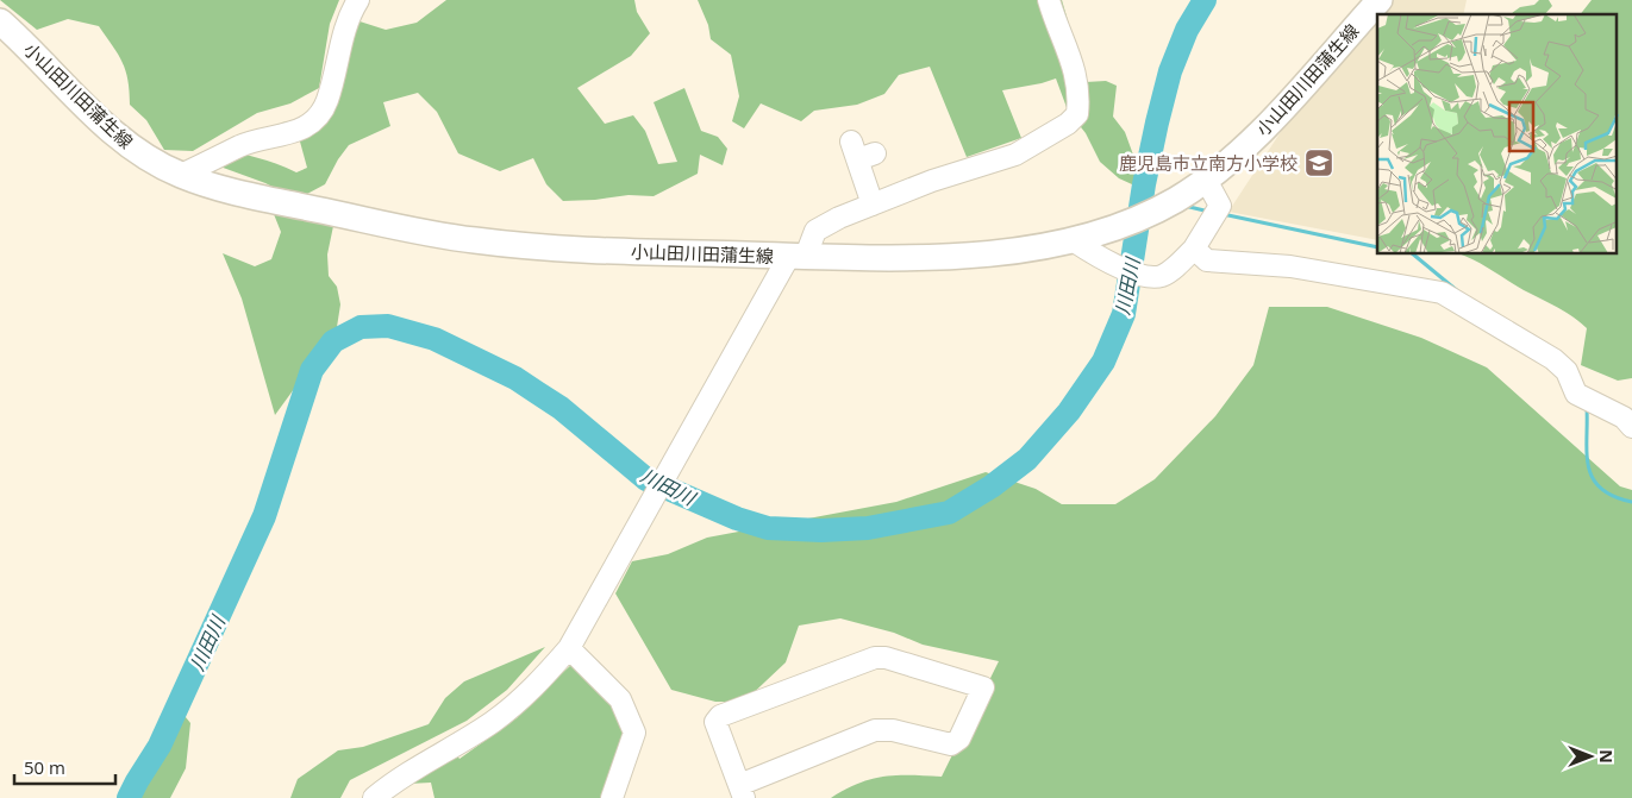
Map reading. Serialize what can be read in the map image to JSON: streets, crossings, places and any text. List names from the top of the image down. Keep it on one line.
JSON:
{"streets":{"main road":["小山田川田蒲生線"]},"water":["川田川"],"places":{"school or university":["鹿児島市立南方小学校"]},"scale_bar":"50 m","north":"right"}
